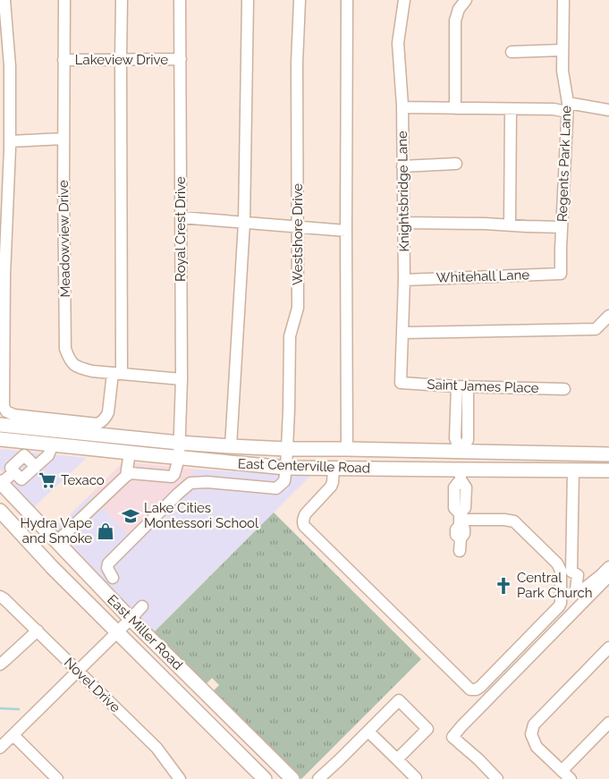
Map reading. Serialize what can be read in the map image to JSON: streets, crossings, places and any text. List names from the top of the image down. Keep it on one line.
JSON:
{"streets":{"main road":["East Centerville Road","East Miller Road"],"street":["Lakeview Drive","Regents Park Lane","Knightsbridge Lane","Royal Crest Drive","Westshore Drive","Meadowview Drive","Whitehall Lane","Saint James Place","Novel Drive"]},"crossings":[["Lakeview Drive","Royal Crest Drive"],["Lakeview Drive","Meadowview Drive"],["Regents Park Lane","Whitehall Lane"],["Knightsbridge Lane","Whitehall Lane"],["Knightsbridge Lane","Saint James Place"],["Royal Crest Drive","Meadowview Drive"],["Royal Crest Drive","East Centerville Road"],["Westshore Drive","East Centerville Road"]],"places":{"supermarket":["Texaco"],"school or university":["Lake Cities Montessori School"],"shop":["Hydra Vape and Smoke"],"church":["Central Park Church"]}}
